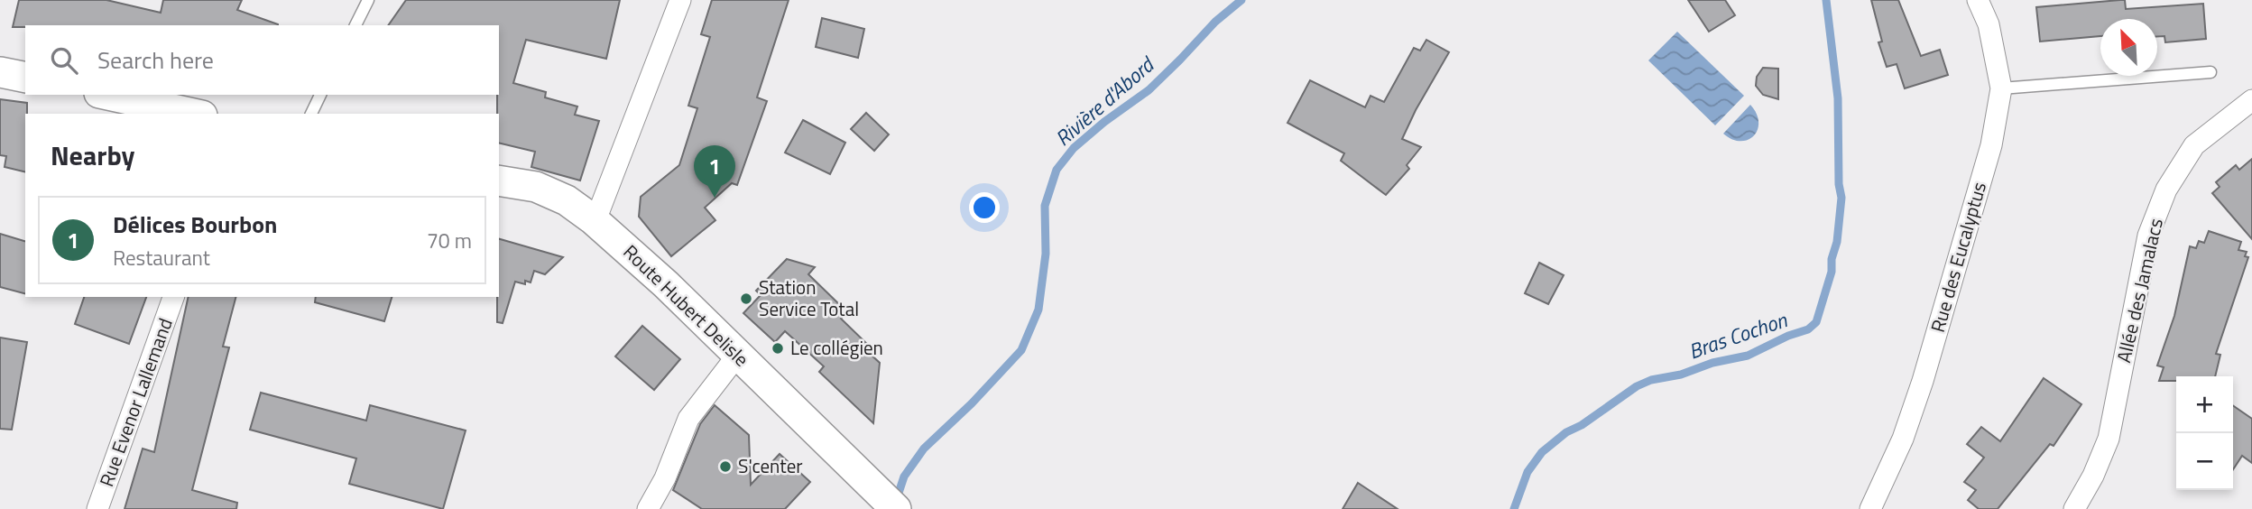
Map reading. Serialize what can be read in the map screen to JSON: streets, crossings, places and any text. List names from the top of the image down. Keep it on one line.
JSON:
{"streets":{"main road":["Route Hubert Delisle"],"street":["Rue des Eucalyptus","Allée des Jamalacs","Rue Evenor Lallemand"]},"water":["Rivière d'Abord","Bras Cochon"],"places":["Station Service Total","Le collégien","S'center"],"north":"top left","page":{"search":"Search here","heading":"Nearby","pins":"1","list":[{"mark":"1","name":"Délices Bourbon","note":"Restaurant","value":"70 m"}],"map_buttons":["+","−"]}}
